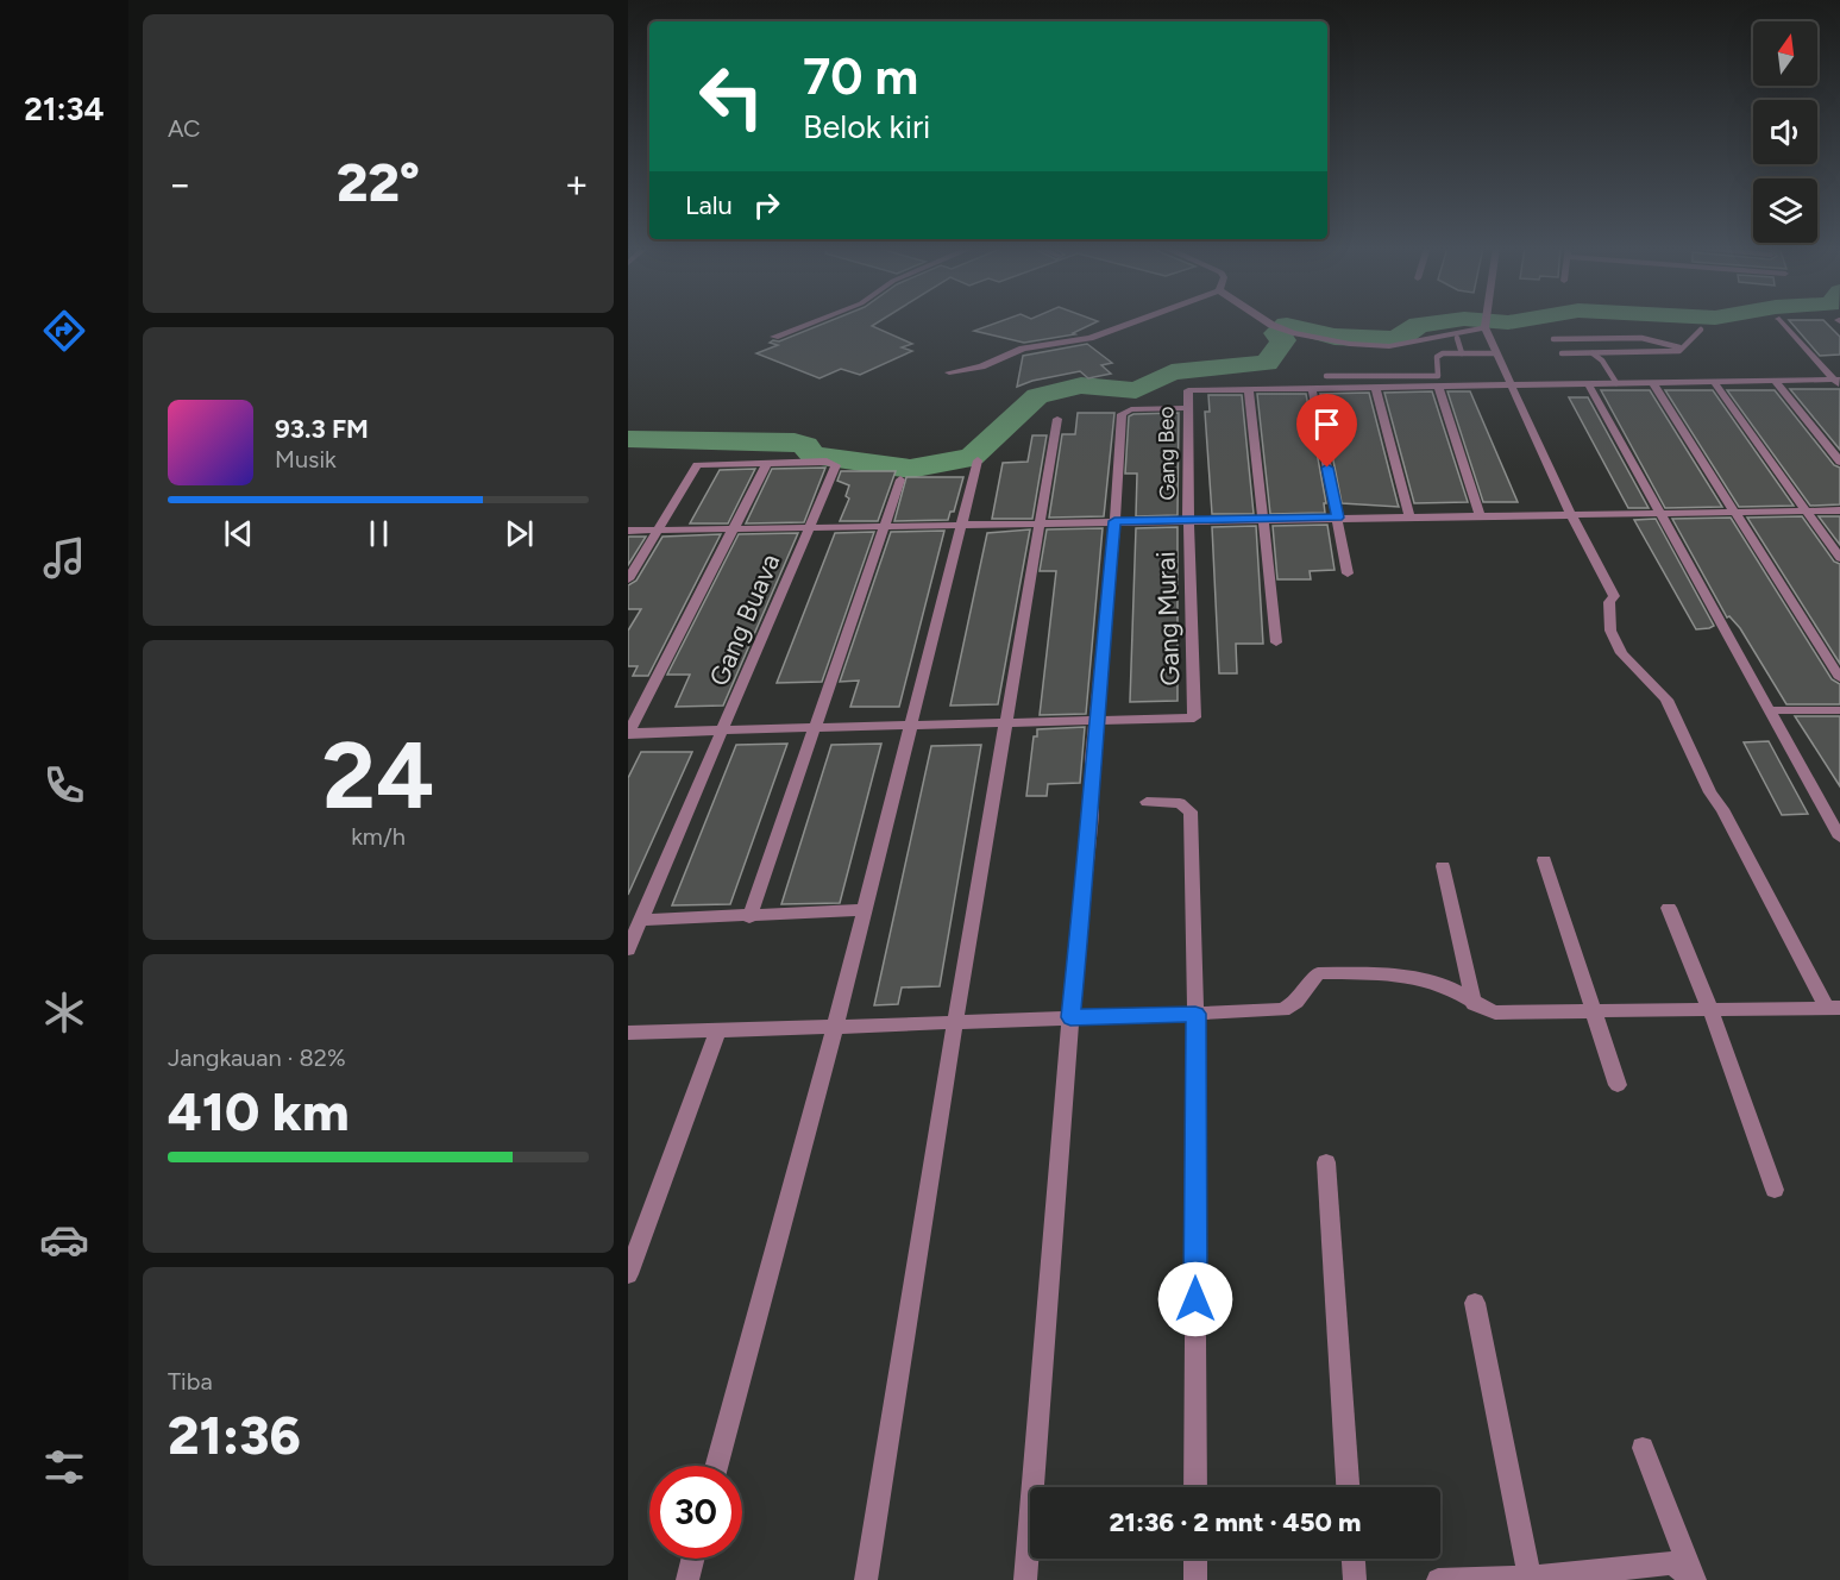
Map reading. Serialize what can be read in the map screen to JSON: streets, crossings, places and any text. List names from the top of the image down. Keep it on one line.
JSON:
{"streets":{"street":["Gang Beo","Gang Murai","Gang Buava"]},"crossings":[["Gang Beo","Gang Murai"]],"north":"top","page":{"tabs":"21:34","tile":["AC",["24","km/h"],["Jangkauan · 82%","410 km"],["Tiba","21:36"]],"turn":["70 m","Belok kiri"],"heat":["−","22°","+"],"then":"Lalu","song":["93.3 FM","Musik"],"limit":"30","trip":"21:36 · 2 mnt · 450 m"}}
